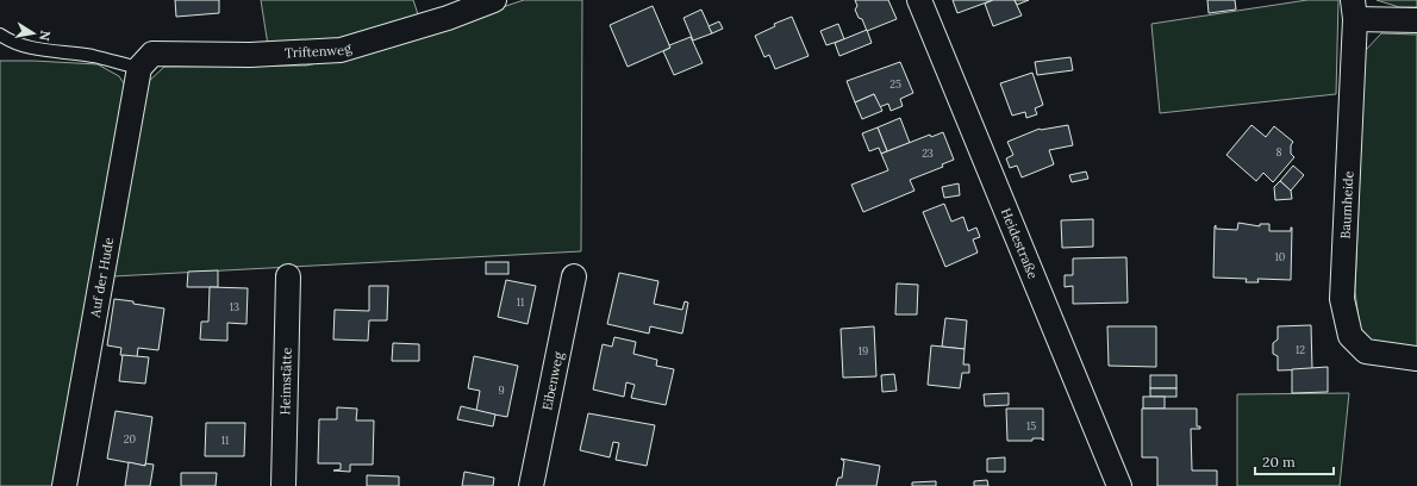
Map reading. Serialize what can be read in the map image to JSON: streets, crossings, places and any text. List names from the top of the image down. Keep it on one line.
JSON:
{"streets":{"street":["Triftenweg","Baumheide","Heidestraße","Auf der Hude","Heimstätte","Eibenweg"]},"crossings":[["Triftenweg","Auf der Hude"]],"house_numbers":["25","8","23","10","11","13","12","19","9","15","20","11"],"scale_bar":"20 m","north":"right"}
